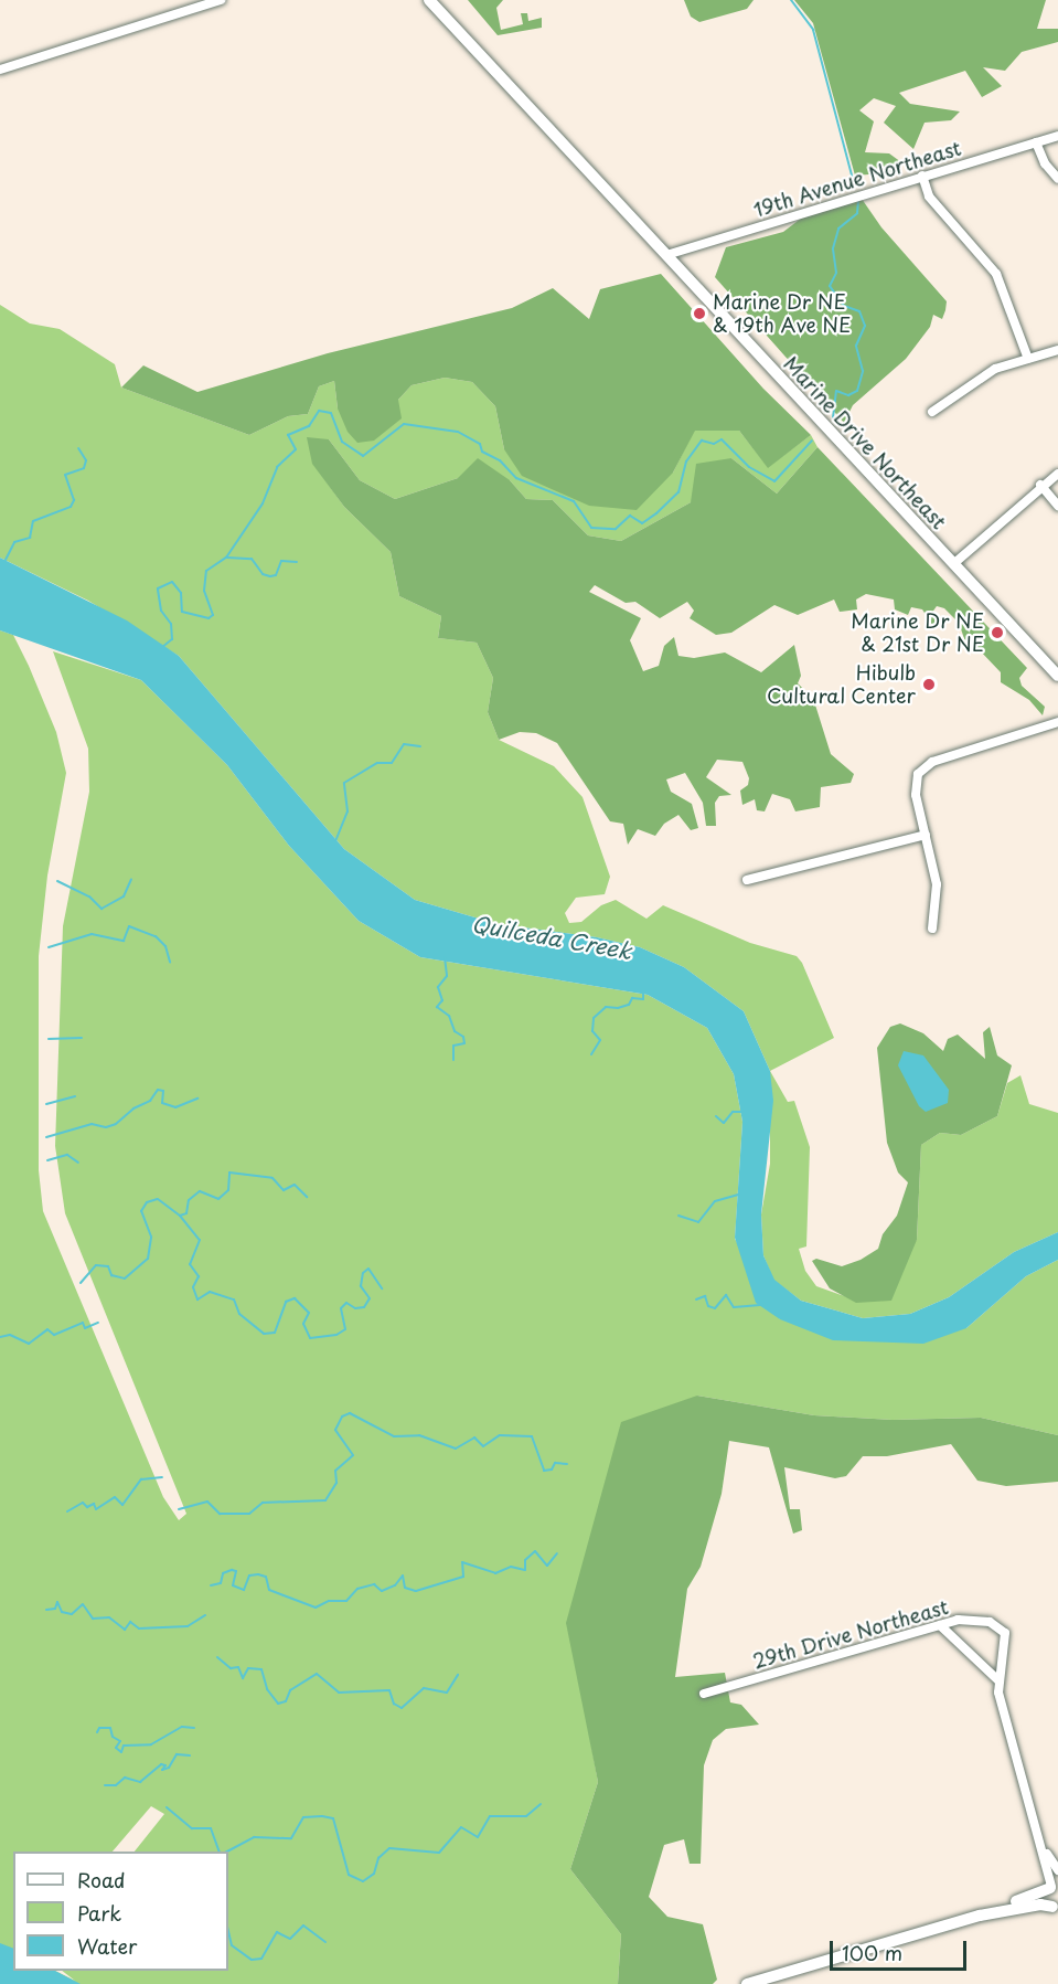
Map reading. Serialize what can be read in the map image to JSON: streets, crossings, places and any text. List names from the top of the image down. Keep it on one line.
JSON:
{"streets":{"main road":["Marine Drive Northeast"],"street":["19th Avenue Northeast","29th Drive Northeast"]},"crossings":[["19th Avenue Northeast","Marine Drive Northeast"]],"water":["Quilceda Creek"],"places":["Marine Dr NE & 19th Ave NE","Marine Dr NE & 21st Dr NE","Hibulb Cultural Center"],"legend":["Road","Park","Water"],"scale_bar":"100 m"}
